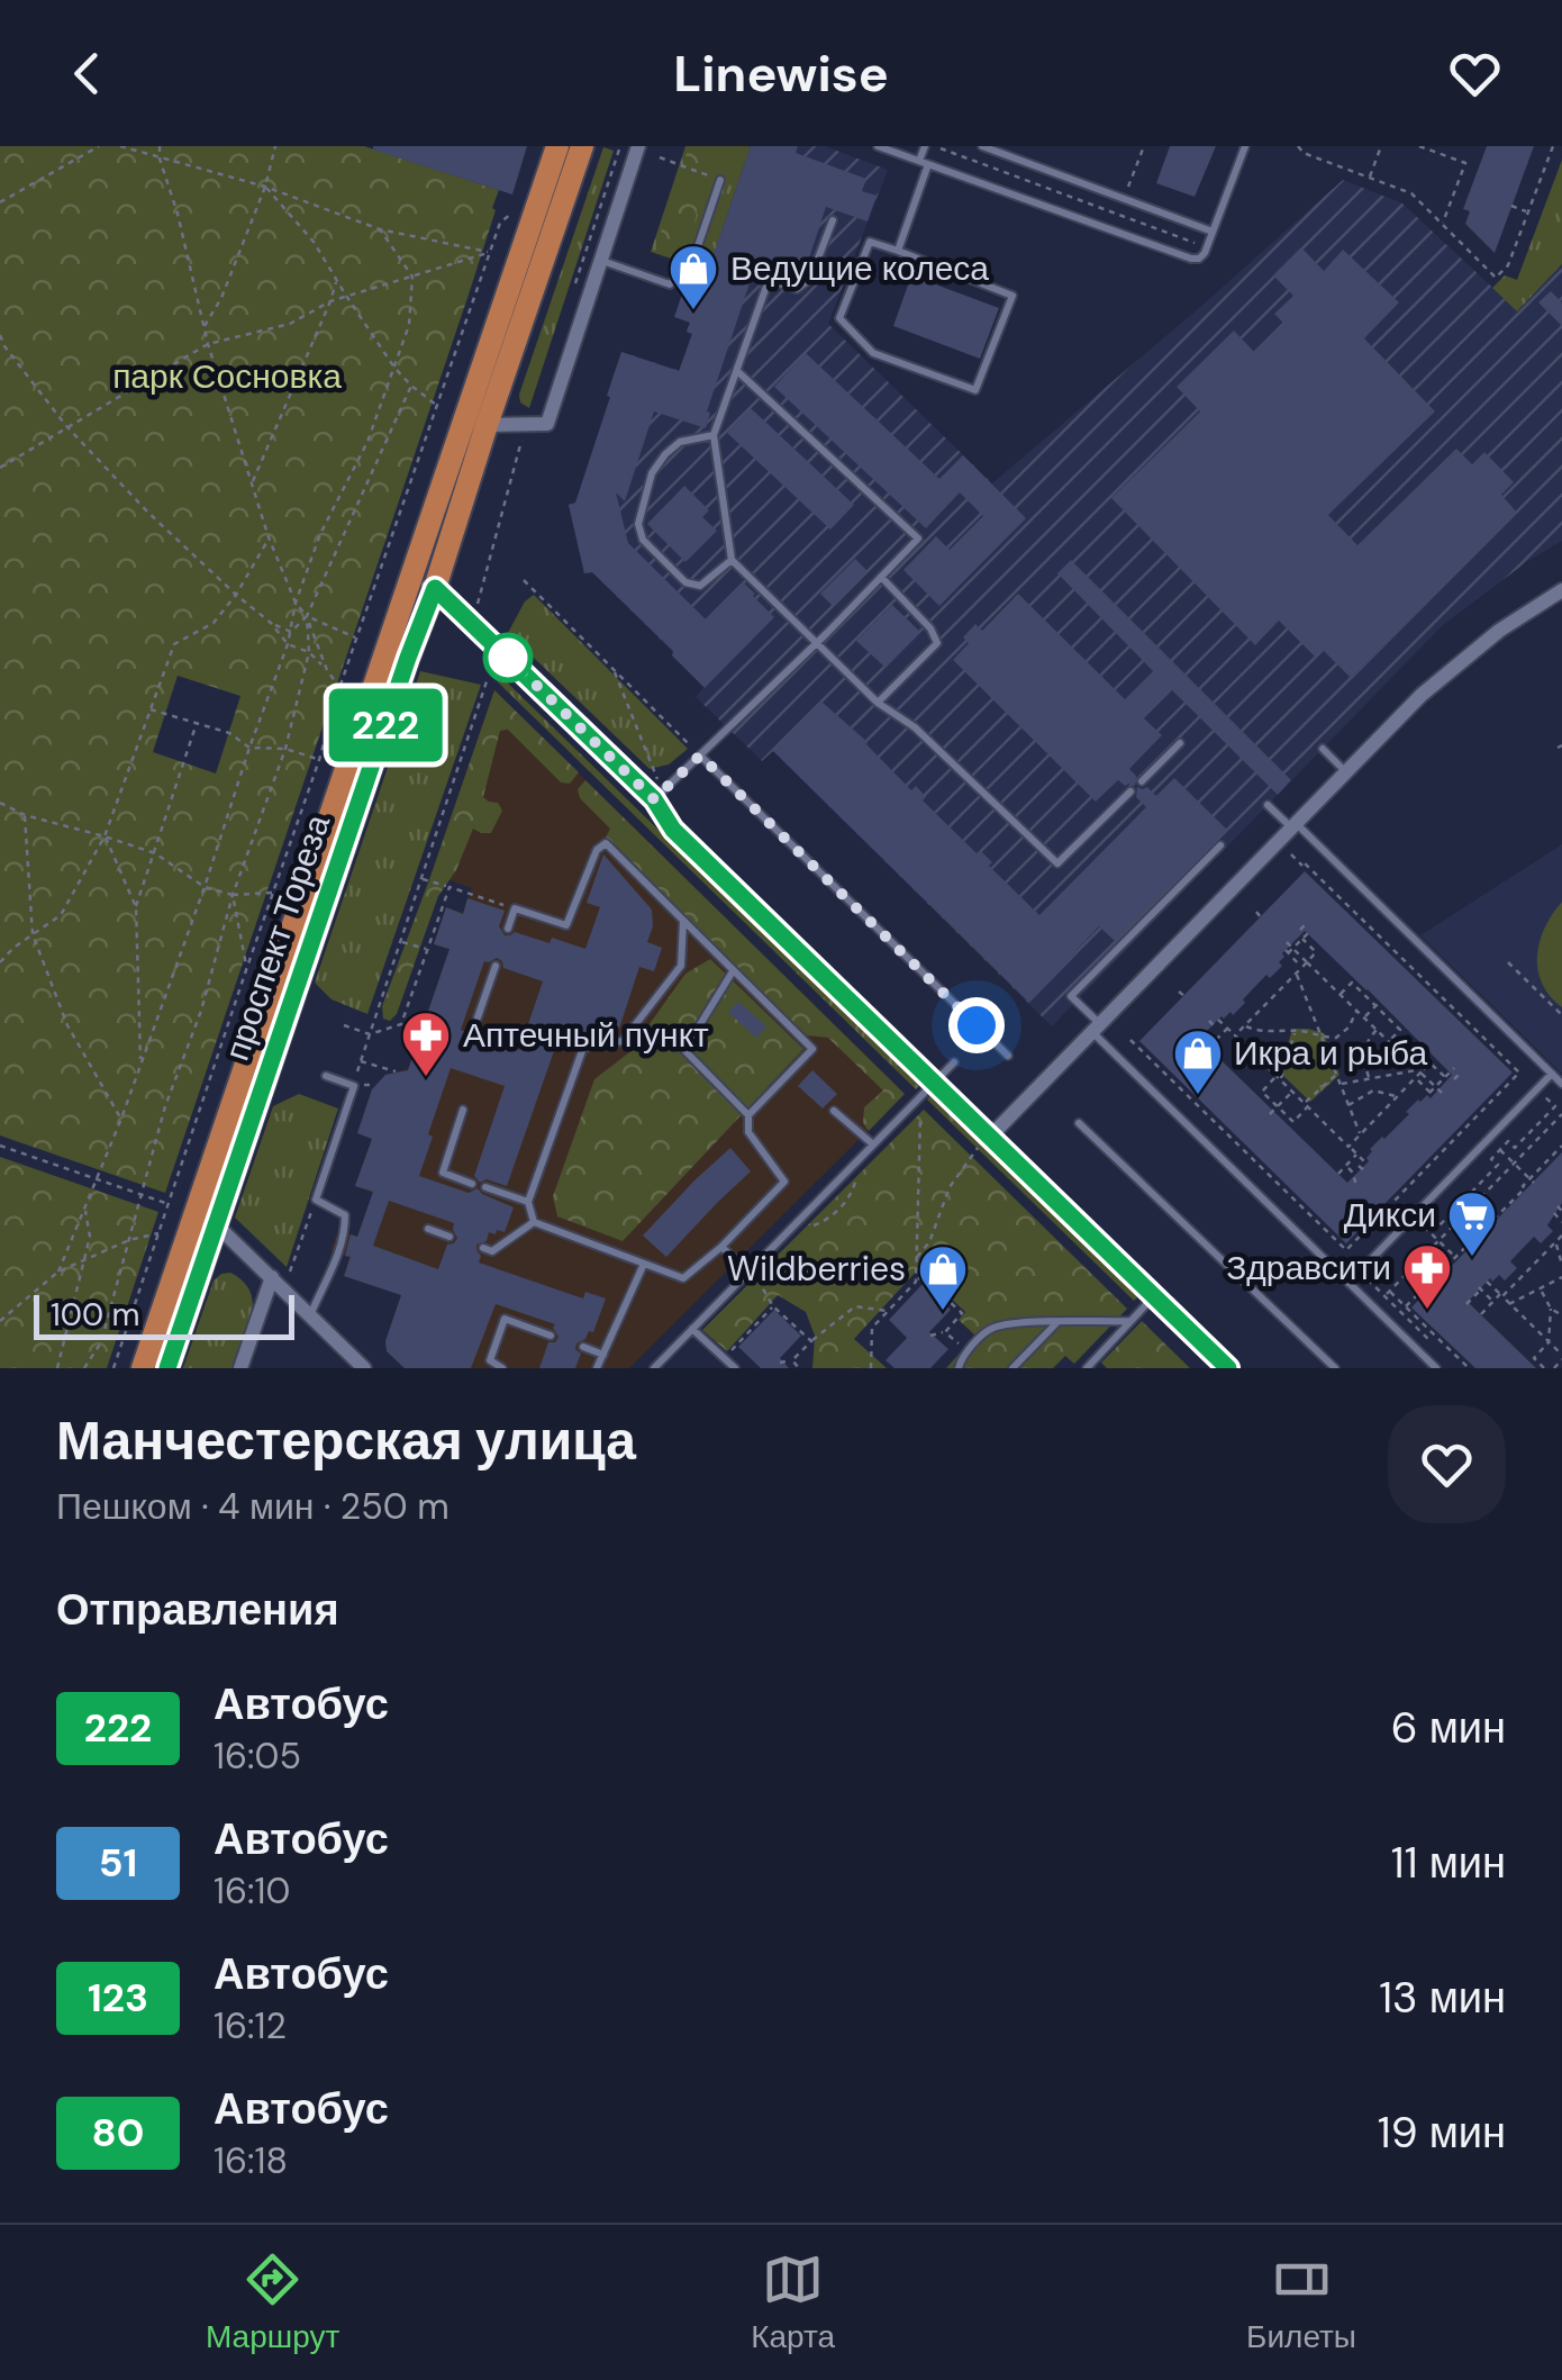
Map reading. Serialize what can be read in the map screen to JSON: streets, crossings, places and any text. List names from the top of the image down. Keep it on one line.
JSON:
{"streets":{"main road":["проспект Тореза"]},"parks":["парк Сосновка"],"places":{"shop":["Ведущие колеса","Икра и рыба","Wildberries"],"pharmacy":["Аптечный пункт","Здравсити"],"supermarket":["Дикси"]},"lines":["bus line 222"],"scale_bar":"100 m","page":{"header":"Linewise","on_map":"222","scale":"100 m","heading":[["Манчестерская улица","Пешком · 4 мин · 250 m"],"Отправления"],"list":[{"mark":"222","name":"Автобус","note":"16:05","value":"6 мин"},{"mark":"51","name":"Автобус","note":"16:10","value":"11 мин"},{"mark":"123","name":"Автобус","note":"16:12","value":"13 мин"},{"mark":"80","name":"Автобус","note":"16:18","value":"19 мин"}],"tabs":["Маршрут","Карта","Билеты"]}}
